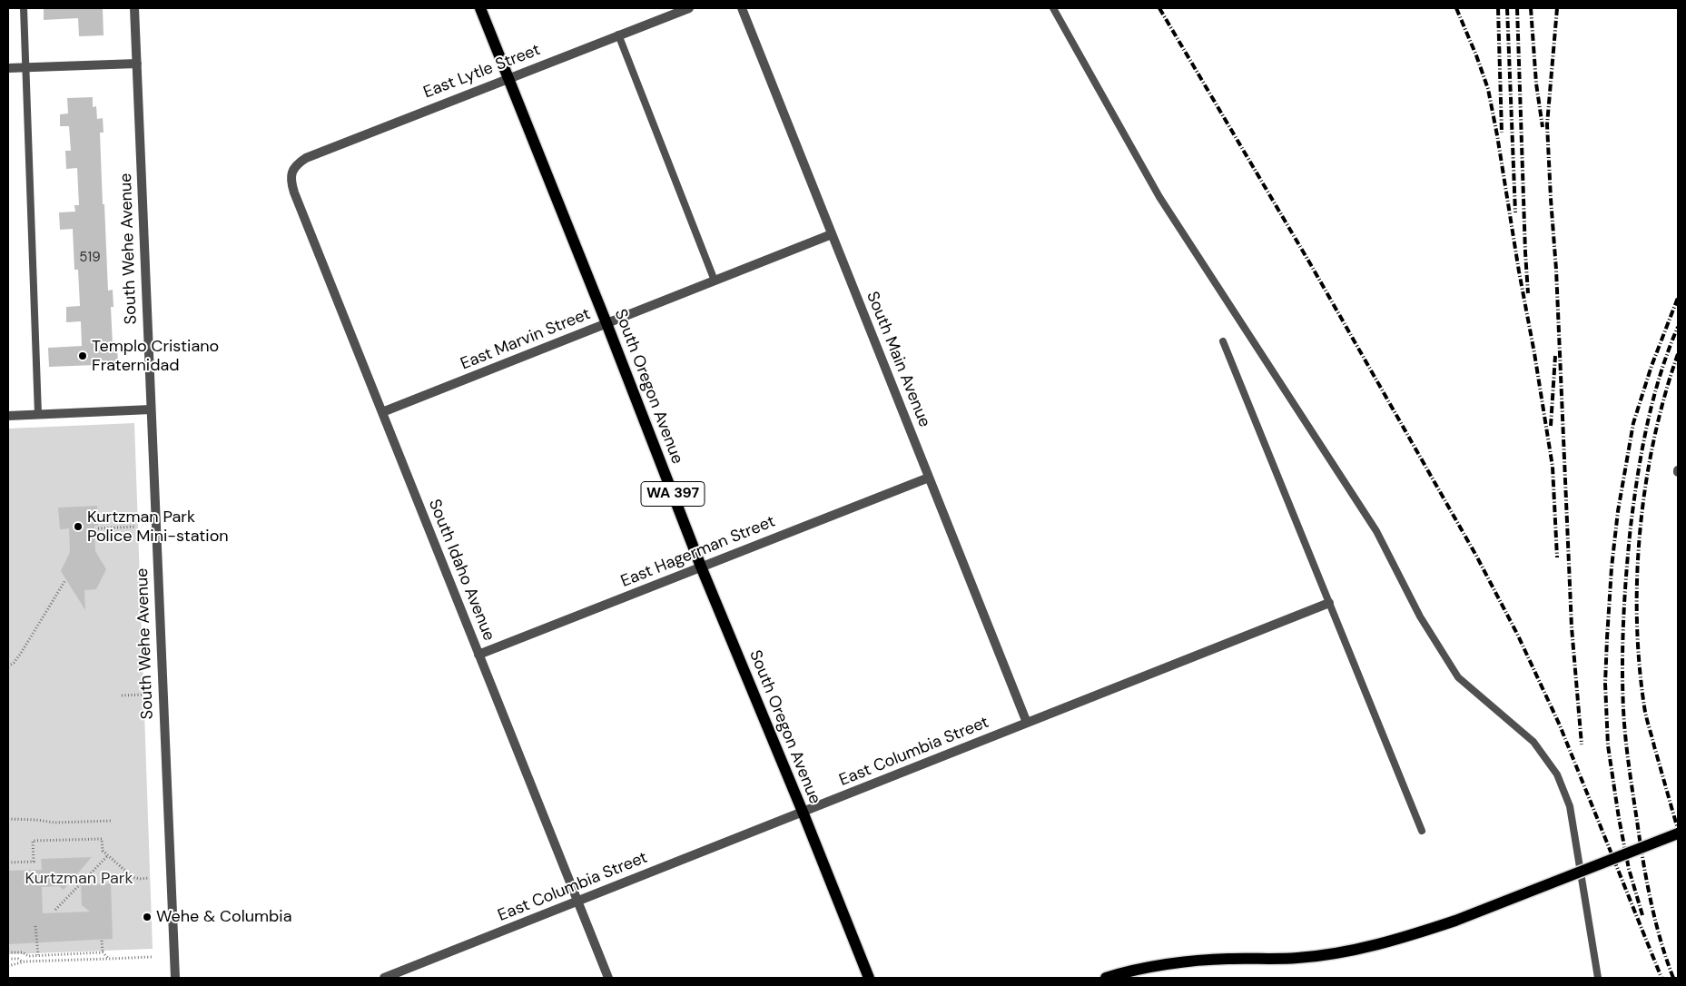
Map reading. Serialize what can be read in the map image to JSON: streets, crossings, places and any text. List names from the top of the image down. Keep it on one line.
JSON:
{"streets":{"main road":["South Oregon Avenue","WA 397"],"street":["East Lytle Street","South Wehe Avenue","East Marvin Street","South Main Avenue","East Hagerman Street","South Idaho Avenue","East Columbia Street"]},"crossings":[["East Lytle Street","South Oregon Avenue"],["East Lytle Street","South Idaho Avenue"],["East Marvin Street","South Main Avenue"],["East Marvin Street","South Oregon Avenue"],["East Marvin Street","South Idaho Avenue"],["South Main Avenue","East Hagerman Street"],["South Main Avenue","East Columbia Street"],["South Oregon Avenue","East Hagerman Street"],["South Oregon Avenue","East Columbia Street"],["East Hagerman Street","South Idaho Avenue"],["South Idaho Avenue","East Columbia Street"]],"parks":["Kurtzman Park"],"places":["Templo Cristiano Fraternidad","Kurtzman Park Police Mini-station","Wehe & Columbia"],"house_numbers":["519"]}
